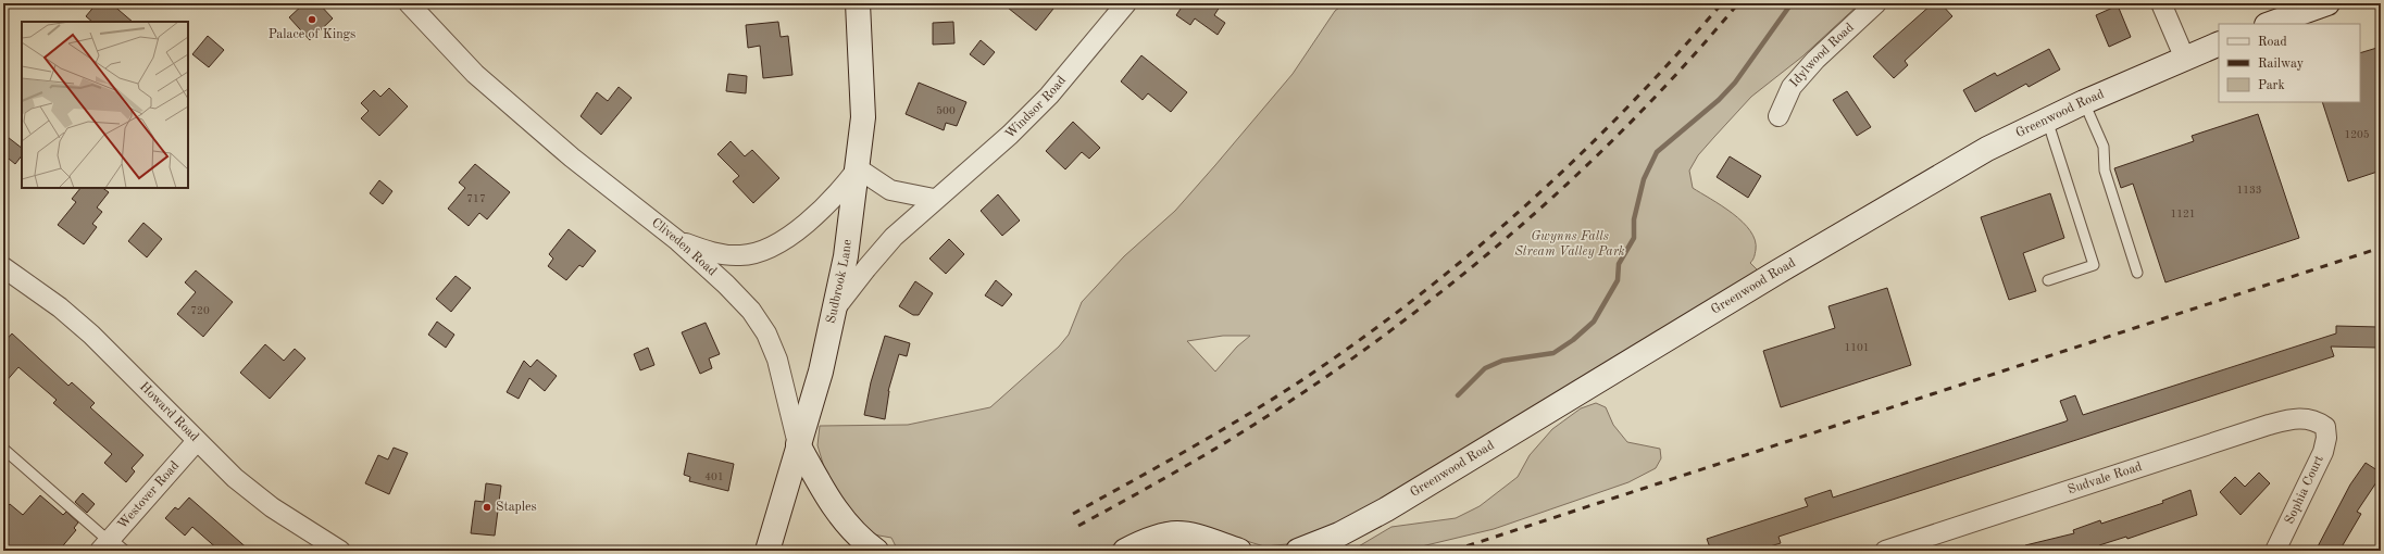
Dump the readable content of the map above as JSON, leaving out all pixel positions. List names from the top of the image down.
{
  "streets": {
    "street": [
      "Idylwood Road",
      "Windsor Road",
      "Greenwood Road",
      "Cliveden Road",
      "Sudbrook Lane",
      "Howard Road",
      "Sudvale Road",
      "Sophia Court",
      "Westover Road"
    ]
  },
  "crossings": [
    ["Windsor Road", "Sudbrook Lane"],
    ["Cliveden Road", "Sudbrook Lane"],
    ["Howard Road", "Westover Road"],
    ["Sudvale Road", "Sophia Court"]
  ],
  "parks": ["Gwynns Falls Stream Valley Park"],
  "places": ["Palace of Kings", "Staples"],
  "house_numbers": [
    "500",
    "1205",
    "1133",
    "717",
    "1121",
    "720",
    "1101",
    "401"
  ],
  "legend": ["Road", "Railway", "Park"]
}
